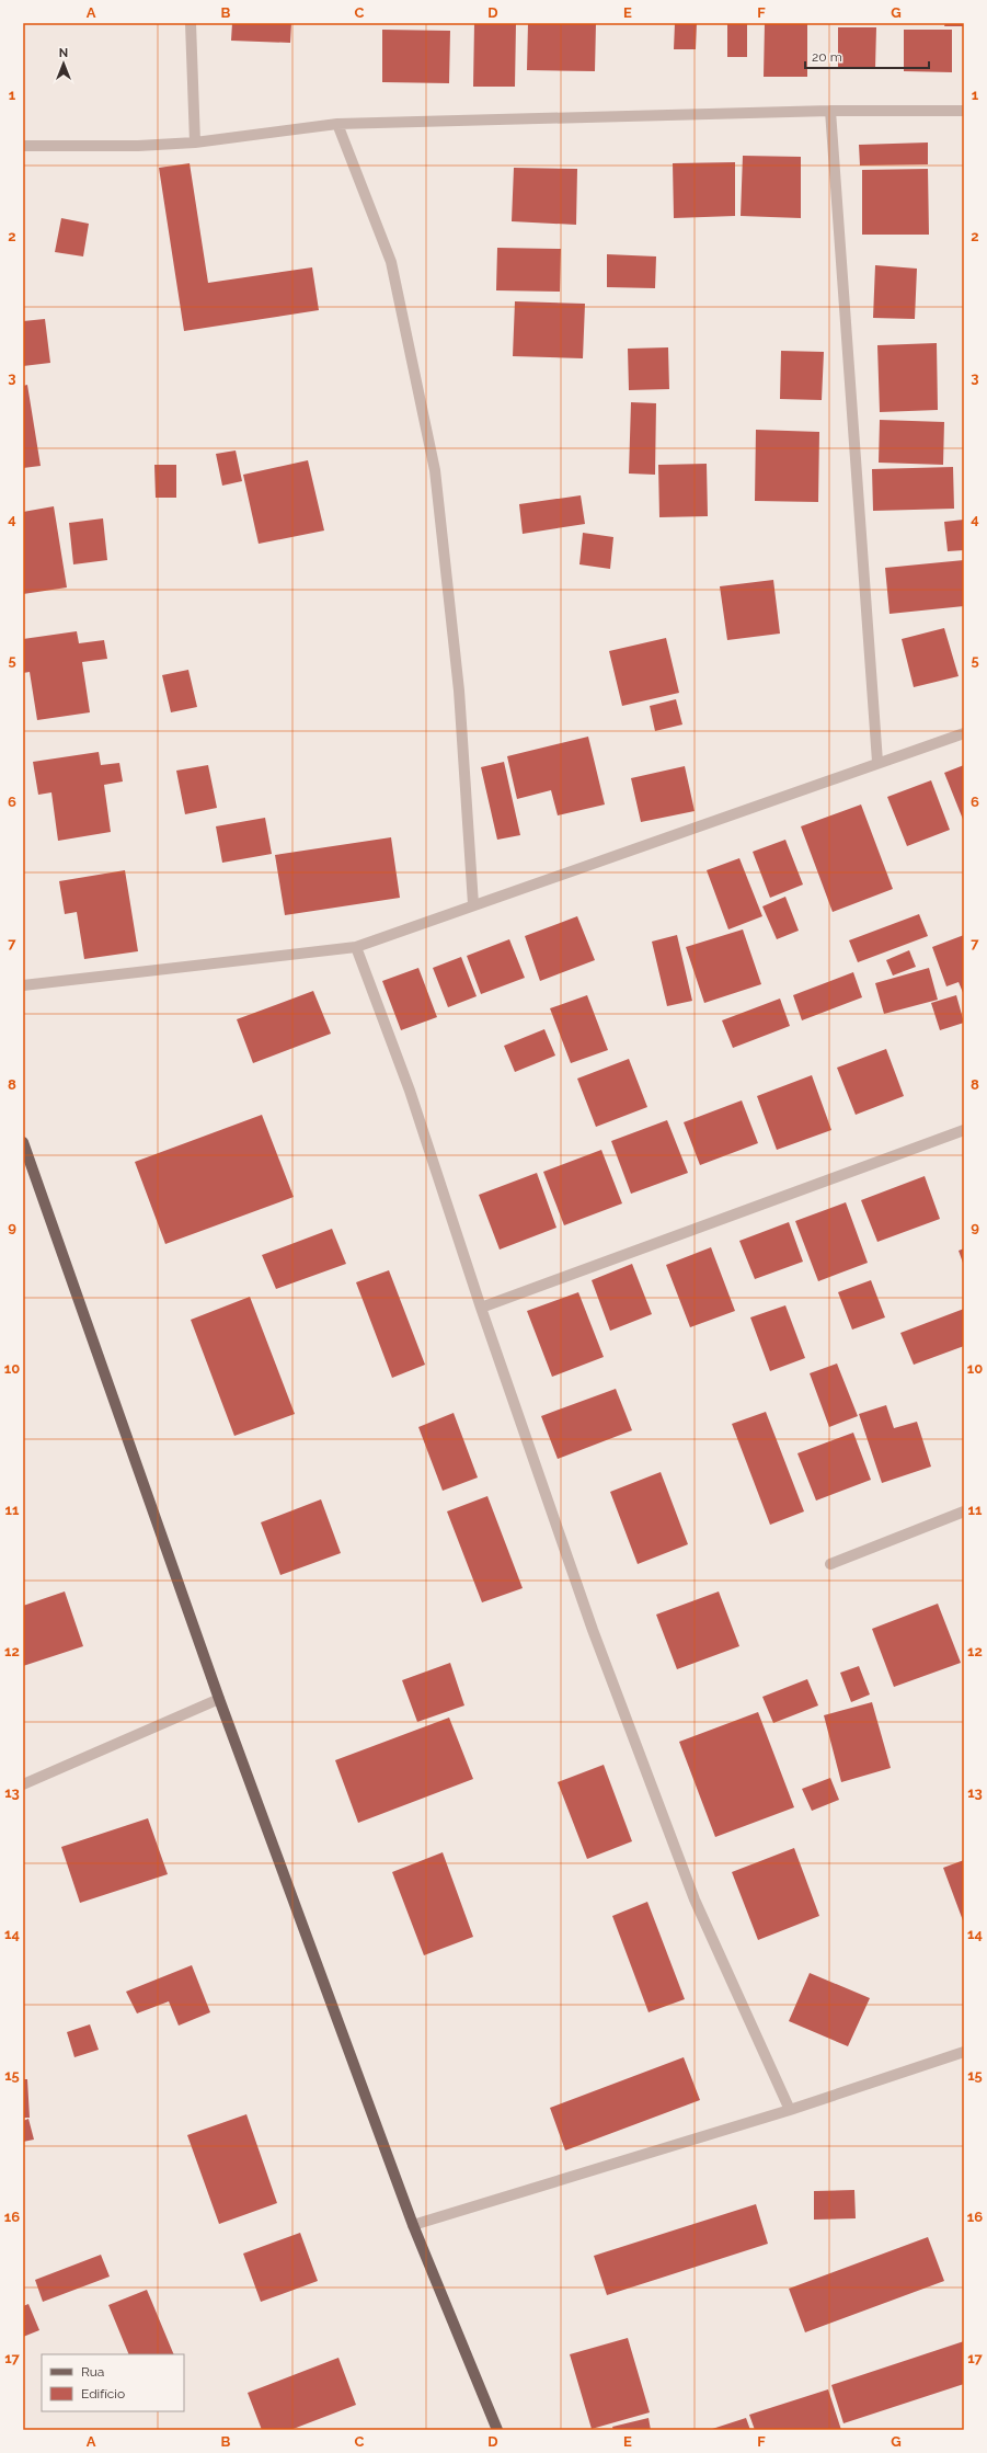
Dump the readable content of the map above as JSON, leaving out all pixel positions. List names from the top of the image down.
{
  "legend": ["Rua", "Edifício"],
  "scale_bar": "20 m",
  "north": "top",
  "grid": {
    "columns": [
      "A",
      "B",
      "C",
      "D",
      "E",
      "F",
      "G"
    ],
    "rows": [
      "1",
      "2",
      "3",
      "4",
      "5",
      "6",
      "7",
      "8",
      "9",
      "10",
      "11",
      "12",
      "13",
      "14",
      "15",
      "16",
      "17"
    ]
  }
}
